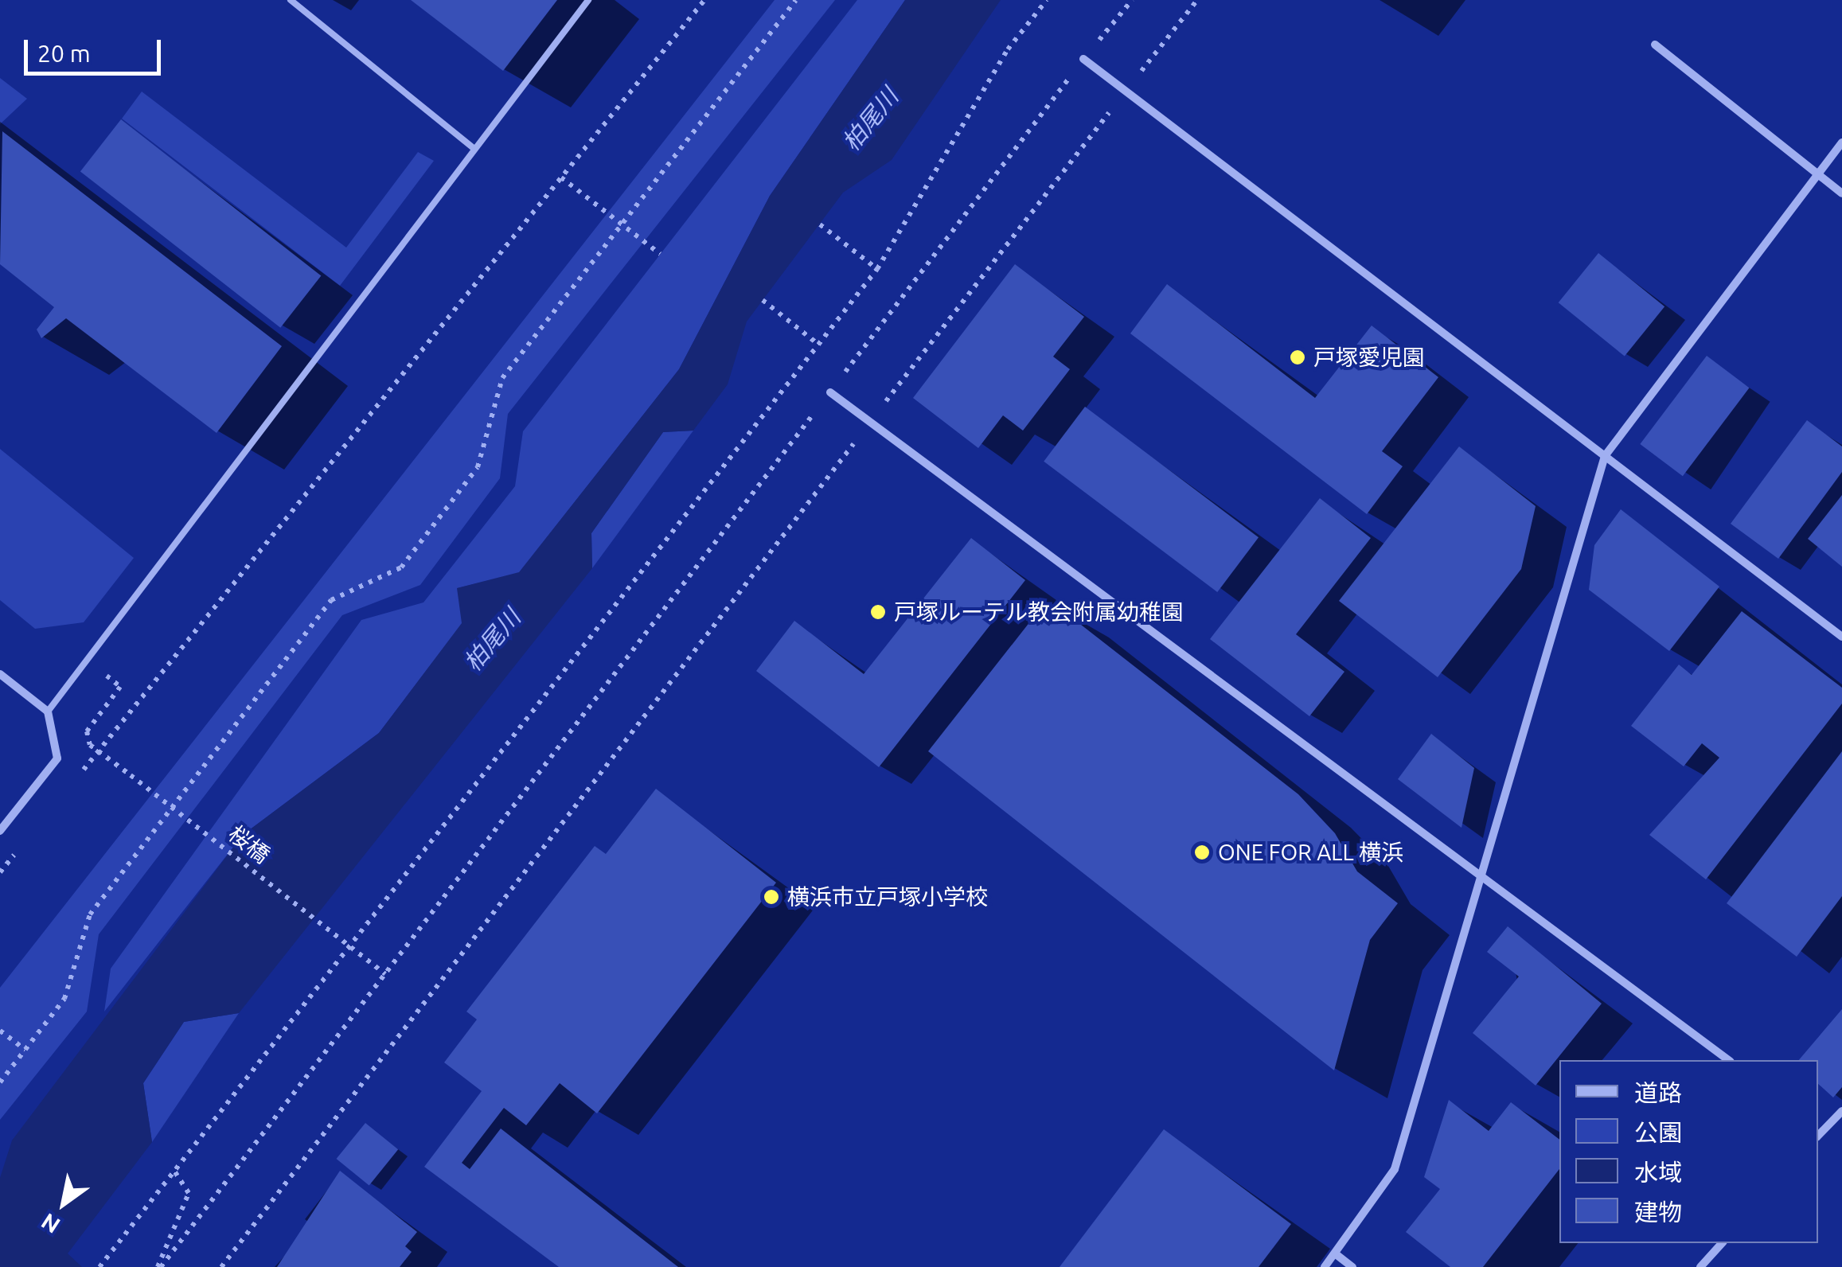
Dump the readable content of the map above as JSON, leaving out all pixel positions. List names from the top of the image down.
{
  "streets": {
    "path": ["桜橋"]
  },
  "water": ["柏尾川"],
  "places": [
    "戸塚愛児園",
    "戸塚ルーテル教会附属幼稚園",
    "ONE FOR ALL 横浜",
    "横浜市立戸塚小学校"
  ],
  "legend": [
    "道路",
    "公園",
    "水域",
    "建物"
  ],
  "scale_bar": "20 m",
  "north": "bottom left"
}
